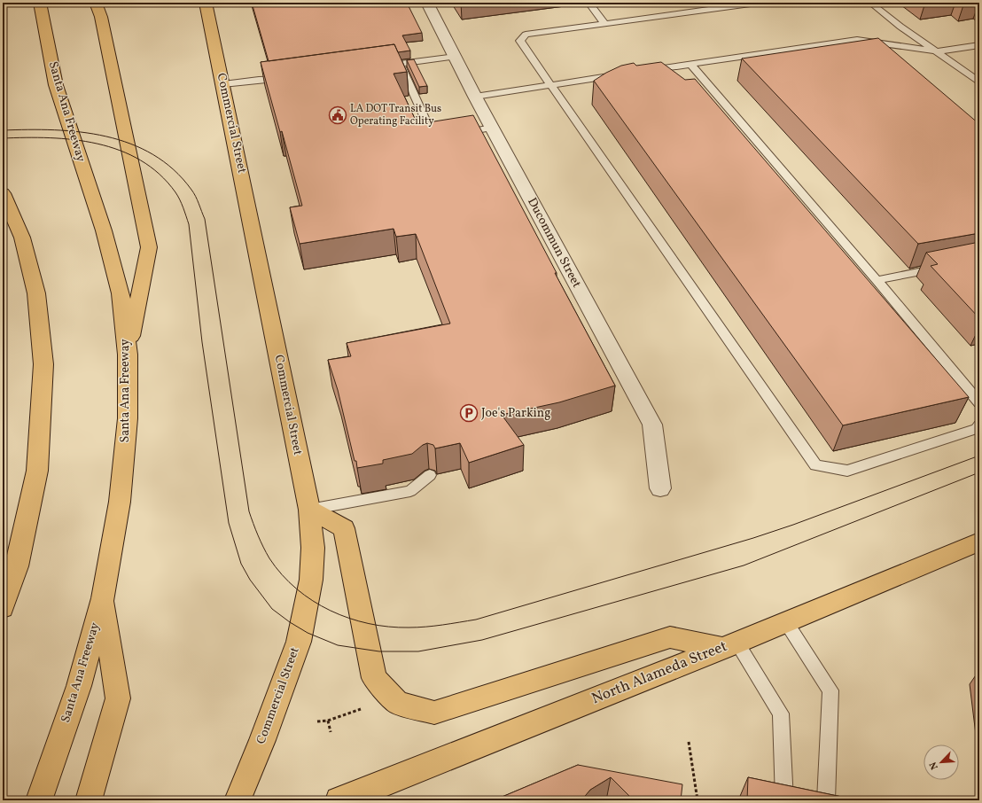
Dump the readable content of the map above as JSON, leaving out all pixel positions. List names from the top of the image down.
{
  "streets": {
    "main road": ["Santa Ana Freeway", "Commercial Street", "North Alameda Street"],
    "street": ["Ducommun Street"]
  },
  "places": {
    "public building": ["LA DOT Transit Bus Operating Facility"],
    "parking": ["Joe's Parking"]
  },
  "north": "bottom left"
}
